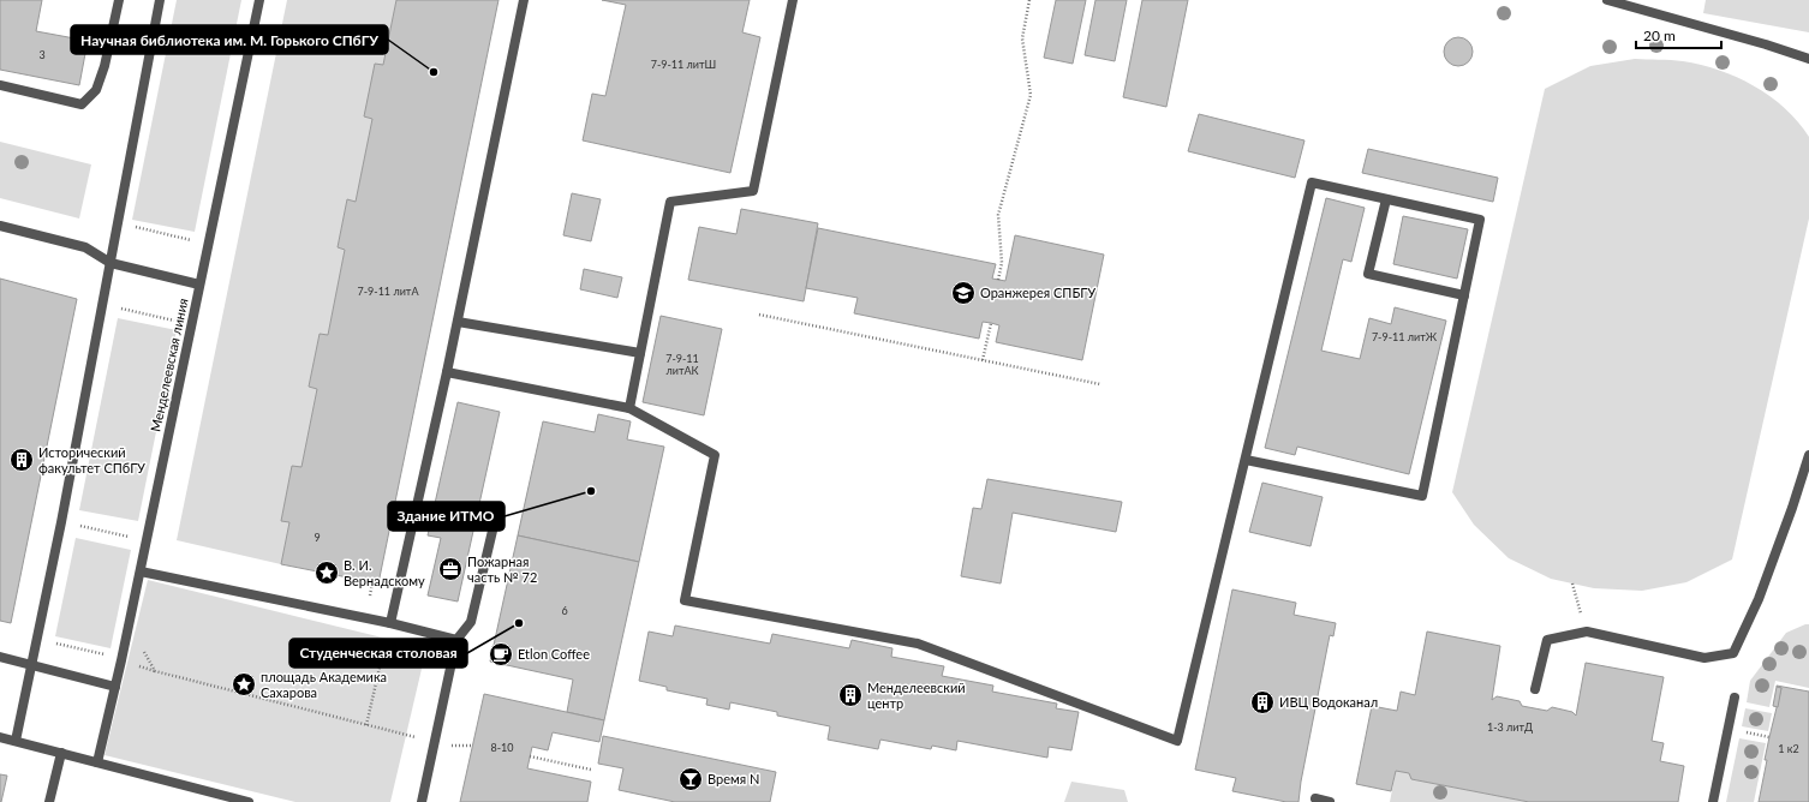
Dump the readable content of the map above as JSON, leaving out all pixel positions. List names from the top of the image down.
{
  "streets": {
    "street": ["Менделеевская линия"]
  },
  "places": {
    "other": ["Научная библиотека им. М. Горького СПбГУ", "Здание ИТМО", "Студенческая столовая"],
    "school or university": ["Оранжерея СПБГУ"],
    "building": ["Исторический факультет СПбГУ", "Менделеевский центр", "ИВЦ Водоканал"],
    "office": ["Пожарная часть № 72"],
    "place": ["В. И. Вернадскому", "площадь Академика Сахарова"],
    "cafe": ["Etlon Coffee"],
    "bar": ["Время N"]
  },
  "house_numbers": [
    "3",
    "7-9-11 литШ",
    "7-9-11 литА",
    "7-9-11 литЖ",
    "7-9-11 литАК",
    "9",
    "6",
    "1-3 литД",
    "8-10",
    "1 к2"
  ],
  "scale_bar": "20 m"
}
